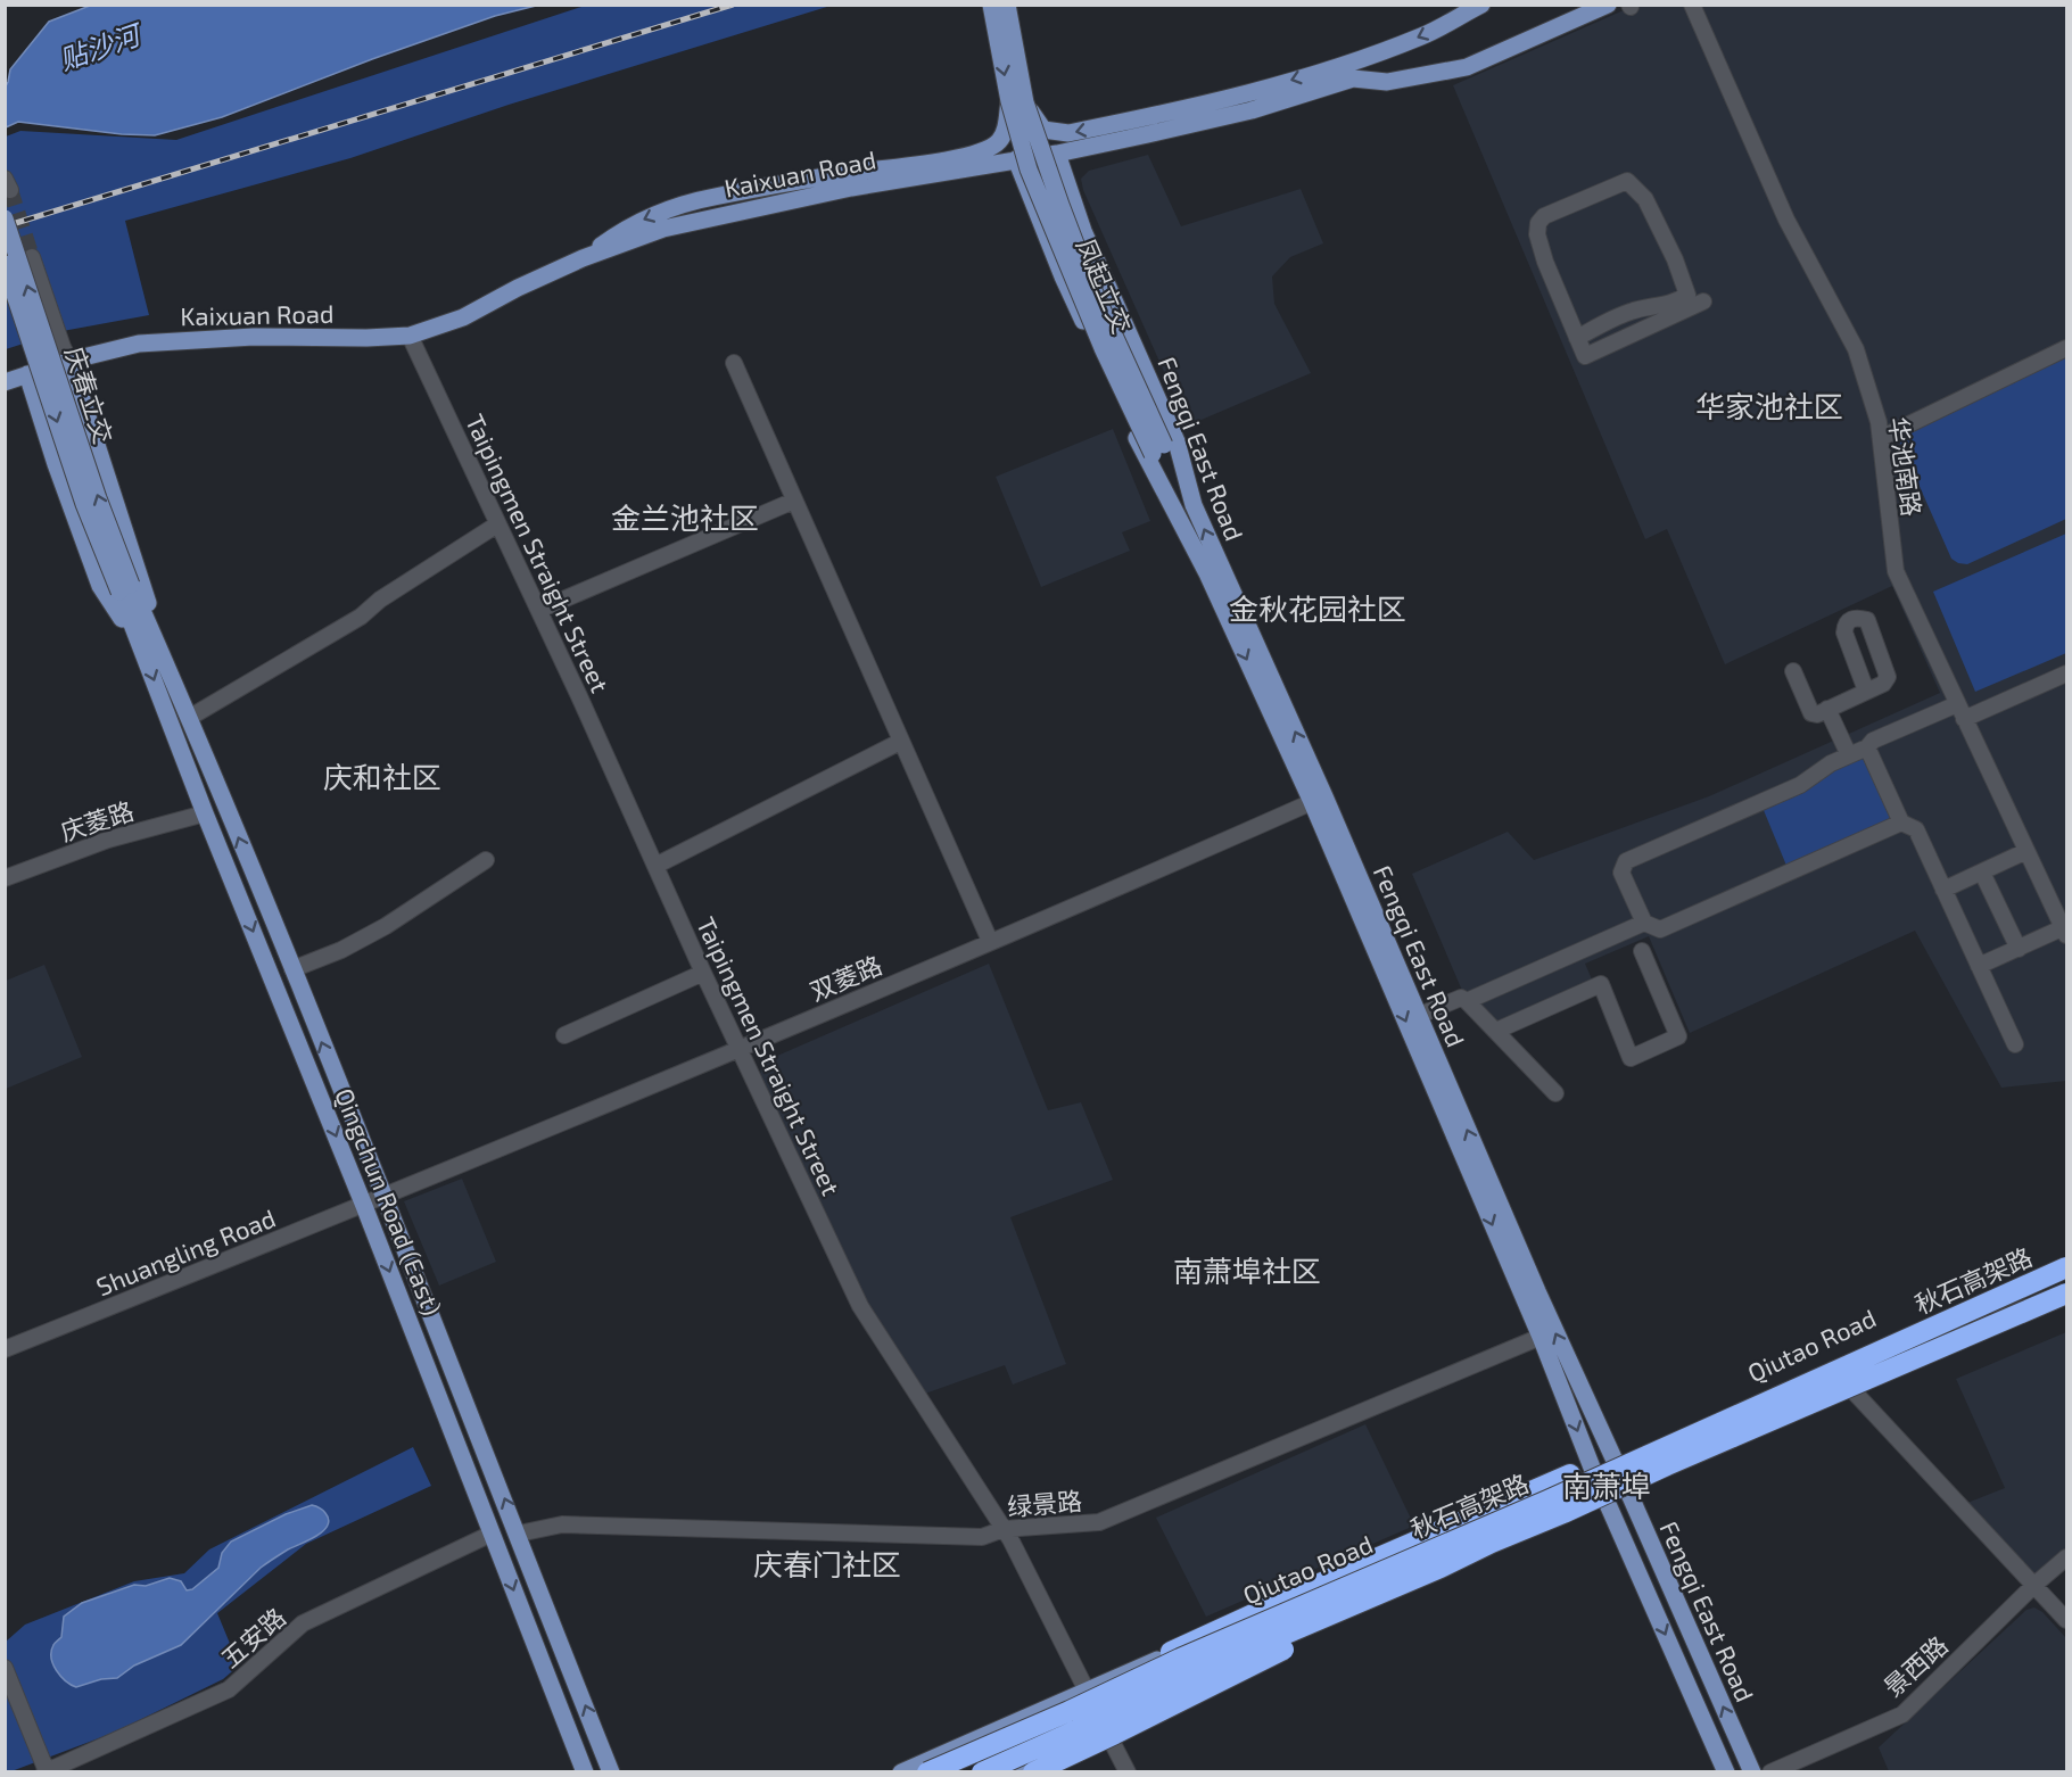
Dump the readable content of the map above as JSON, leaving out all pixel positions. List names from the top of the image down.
{
  "streets": {
    "highway": ["秋石高架路"],
    "main road": [
      "Kaixuan Road",
      "凤起立交",
      "庆春立交",
      "Fengqi East Road",
      "Qingchun Road (East)",
      "Qiutao Road"
    ],
    "street": [
      "华池南路",
      "Taipingmen Straight Street",
      "庆菱路",
      "双菱路",
      "Shuangling Road",
      "绿景路",
      "五安路",
      "景西路"
    ]
  },
  "crossings": [
    ["Kaixuan Road", "Fengqi East Road"],
    ["Kaixuan Road", "Taipingmen Straight Street"],
    ["Kaixuan Road", "Qingchun Road (East)"],
    ["凤起立交", "Fengqi East Road"],
    ["庆春立交", "Qingchun Road (East)"],
    ["Fengqi East Road", "双菱路"],
    ["Fengqi East Road", "Qiutao Road"],
    ["Fengqi East Road", "绿景路"],
    ["Taipingmen Straight Street", "双菱路"],
    ["Taipingmen Straight Street", "Qiutao Road"],
    ["Taipingmen Straight Street", "绿景路"],
    ["庆菱路", "Qingchun Road (East)"],
    ["双菱路", "Qingchun Road (East)"],
    ["双菱路", "Shuangling Road"],
    ["Qingchun Road (East)", "Shuangling Road"],
    ["Qingchun Road (East)", "绿景路"],
    ["Qingchun Road (East)", "五安路"]
  ],
  "districts": [
    "华家池社区",
    "金兰池社区",
    "金秋花园社区",
    "庆和社区",
    "南萧埠社区",
    "南萧埠",
    "庆春门社区"
  ],
  "water": ["贴沙河"]
}
